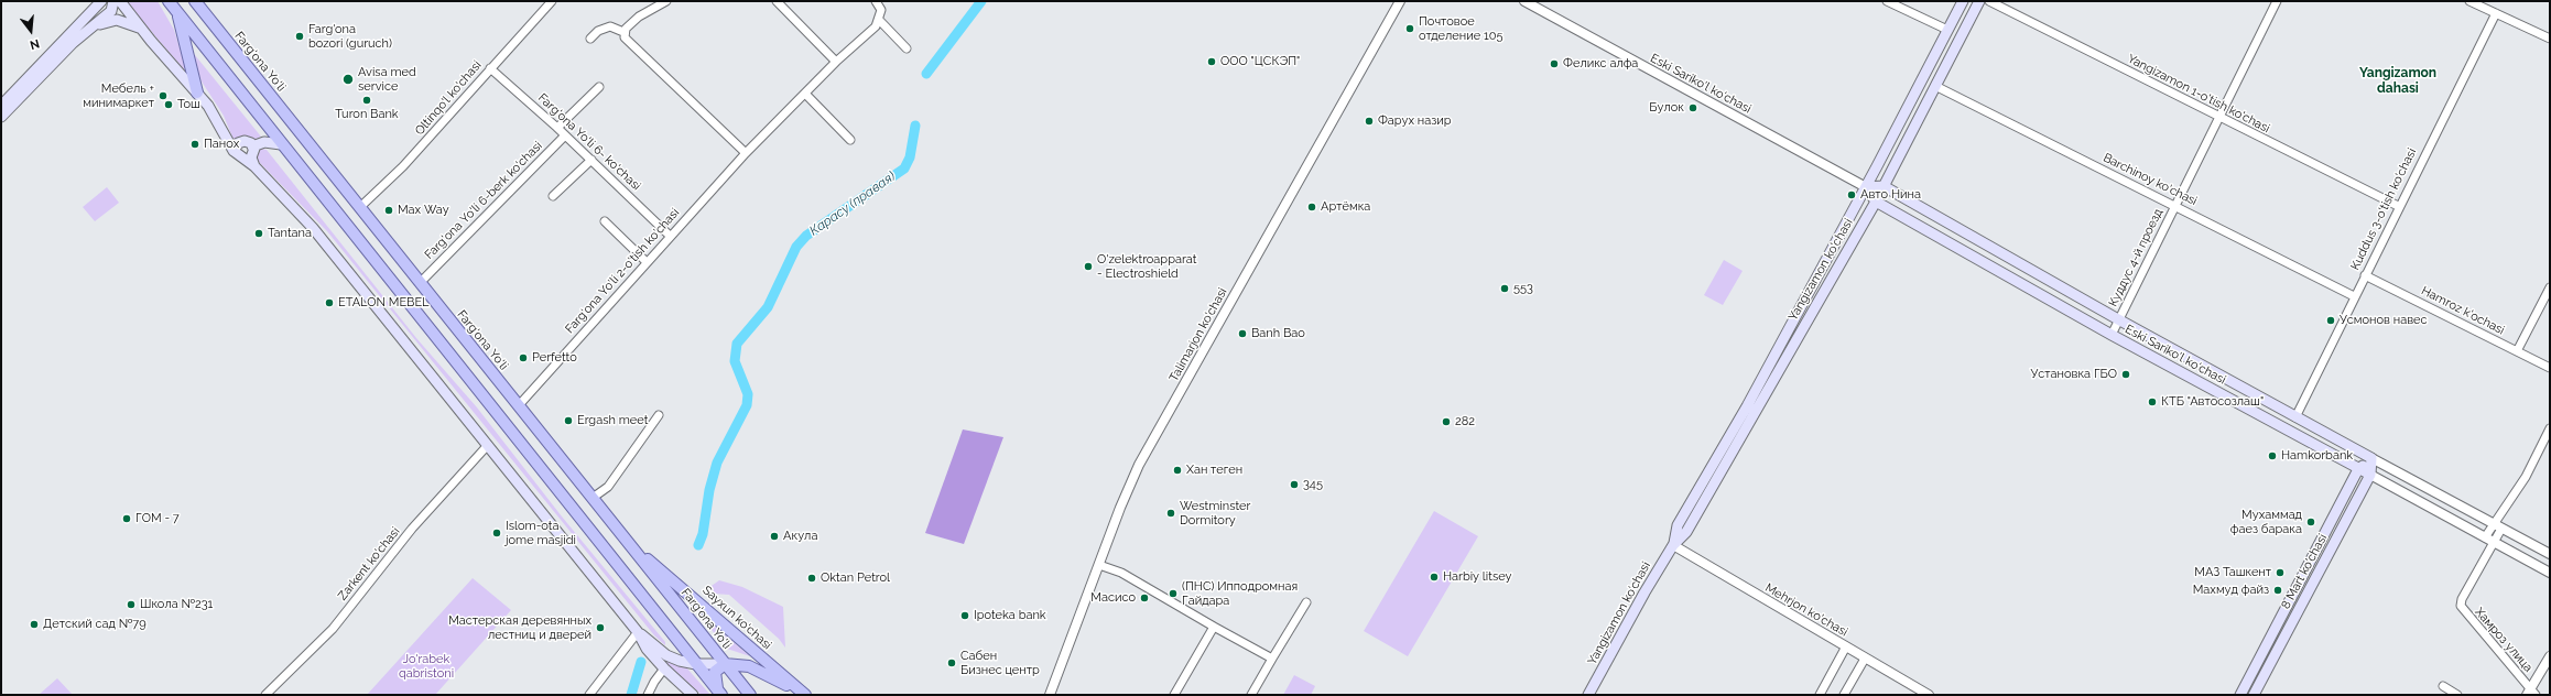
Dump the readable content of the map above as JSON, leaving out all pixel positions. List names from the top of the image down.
{
  "streets": {
    "main road": [
      "Farg'ona Yo'li",
      "Eski Sariko'l ko'chasi",
      "Yangizamon ko'chasi",
      "8 Mart ko'chasi",
      "Sayxun ko'chasi"
    ],
    "street": [
      "Yangizamon 1-o'tish ko'chasi",
      "Oltinqo'l ko'chasi",
      "Farg'ona Yo'li 6- ko'chasi",
      "Barchinoy ko'chasi",
      "Farg'ona Yo'li 6-berk ko'chasi",
      "Kuddus 3-o'tish ko'chasi",
      "Куддус 4-й проезд",
      "Farg'ona Yo'li 2-o'tish ko'chasi",
      "Hamroz k'ochasi",
      "Talimarjon ko'chasi",
      "Zarkent ko'chasi",
      "Mehrjon ko'chasi",
      "Хамроз улица"
    ]
  },
  "crossings": [
    ["Farg'ona Yo'li", "Oltinqo'l ko'chasi"],
    ["Farg'ona Yo'li", "Farg'ona Yo'li 6-berk ko'chasi"],
    ["Farg'ona Yo'li", "Farg'ona Yo'li 2-o'tish ko'chasi"],
    ["Farg'ona Yo'li", "Sayxun ko'chasi"],
    ["Eski Sariko'l ko'chasi", "Kuddus 3-o'tish ko'chasi"],
    ["Eski Sariko'l ko'chasi", "Куддус 4-й проезд"],
    ["Eski Sariko'l ko'chasi", "Yangizamon ko'chasi"],
    ["Eski Sariko'l ko'chasi", "8 Mart ko'chasi"],
    ["Eski Sariko'l ko'chasi", "Хамроз улица"],
    ["Yangizamon 1-o'tish ko'chasi", "Kuddus 3-o'tish ko'chasi"],
    ["Yangizamon 1-o'tish ko'chasi", "Куддус 4-й проезд"],
    ["Oltinqo'l ko'chasi", "Farg'ona Yo'li 6- ko'chasi"],
    ["Farg'ona Yo'li 6- ko'chasi", "Farg'ona Yo'li 6-berk ko'chasi"],
    ["Farg'ona Yo'li 6- ko'chasi", "Farg'ona Yo'li 2-o'tish ko'chasi"],
    ["Barchinoy ko'chasi", "Kuddus 3-o'tish ko'chasi"],
    ["Barchinoy ko'chasi", "Куддус 4-й проезд"],
    ["Barchinoy ko'chasi", "Yangizamon ko'chasi"],
    ["Kuddus 3-o'tish ko'chasi", "Hamroz k'ochasi"],
    ["Yangizamon ko'chasi", "Mehrjon ko'chasi"]
  ],
  "districts": ["Yangizamon dahasi"],
  "water": ["Карасу (правая)"],
  "parks": ["Jo'rabek qabristoni"],
  "places": [
    "Почтовое отделение 105",
    "Farg'ona bozori (guruch)",
    "ООО \"ЦСКЭП\"",
    "Феликс алфа",
    "Avisa med service",
    "Мебель + минимаркет",
    "Turon Bank",
    "Тош",
    "Булок",
    "Фарух назир",
    "Панох",
    "Авто Нина",
    "Артёмка",
    "Max Way",
    "Tantana",
    "O'zelektroapparat - Electroshield",
    "553",
    "ETALON MEBEL",
    "Усмонов навес",
    "Banh Bao",
    "Perfetto",
    "Установка ГБО",
    "КТБ \"Автосозлаш\"",
    "Ergash meet",
    "282",
    "Hamkorbank",
    "Хан теген",
    "345",
    "Westminster Dormitory",
    "ГОМ - 7",
    "Мухаммад фаез барака",
    "Islom-ota jome masjidi",
    "Акула",
    "МАЗ Ташкент",
    "Harbiy litsey",
    "Oktan Petrol",
    "Махмуд файз",
    "(ПНС) Ипподромная Гайдара",
    "Масисо",
    "Школа №231",
    "Ipoteka bank",
    "Детский сад №79",
    "Мастерская деревянных лестниц и дверей",
    "Сабен Бизнес центр"
  ],
  "north": "bottom"
}
